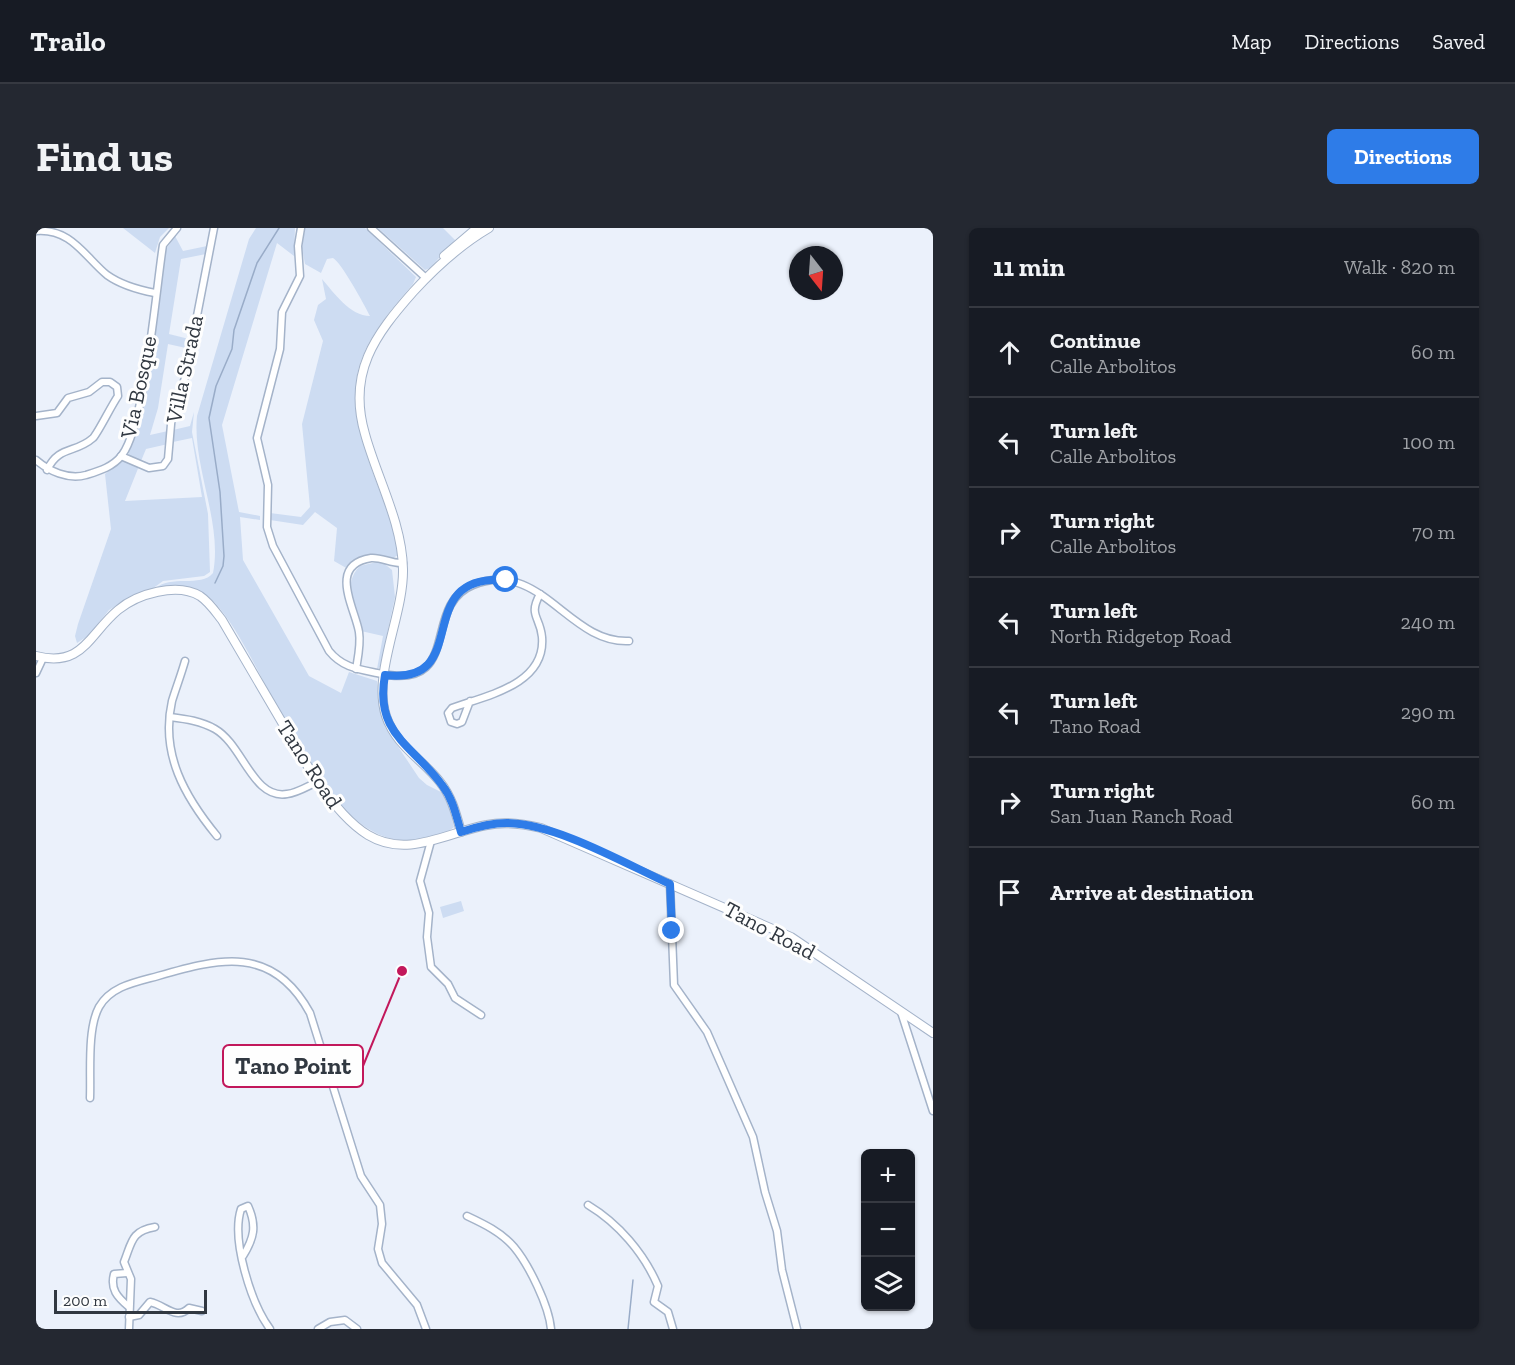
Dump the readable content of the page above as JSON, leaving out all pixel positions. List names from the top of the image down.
{
  "streets": {
    "street": ["Villa Strada", "Via Bosque", "Tano Road"]
  },
  "crossings": [
    ["Villa Strada", "Via Bosque"]
  ],
  "places": ["Tano Point"],
  "scale_bar": "200 m",
  "north": "bottom",
  "page": {
    "header": "Trailo",
    "nav": ["Map", "Directions", "Saved"],
    "buttons": "Directions",
    "title": "Find us",
    "heading": ["11 min", "Walk · 820 m"],
    "list": [
      ["Continue", "Calle Arbolitos", "60 m"],
      ["Turn left", "Calle Arbolitos", "100 m"],
      ["Turn right", "Calle Arbolitos", "70 m"],
      ["Turn left", "North Ridgetop Road", "240 m"],
      ["Turn left", "Tano Road", "290 m"],
      ["Turn right", "San Juan Ranch Road", "60 m"],
      "Arrive at destination"
    ],
    "map_buttons": ["+", "−"],
    "scale": "200 m"
  }
}
